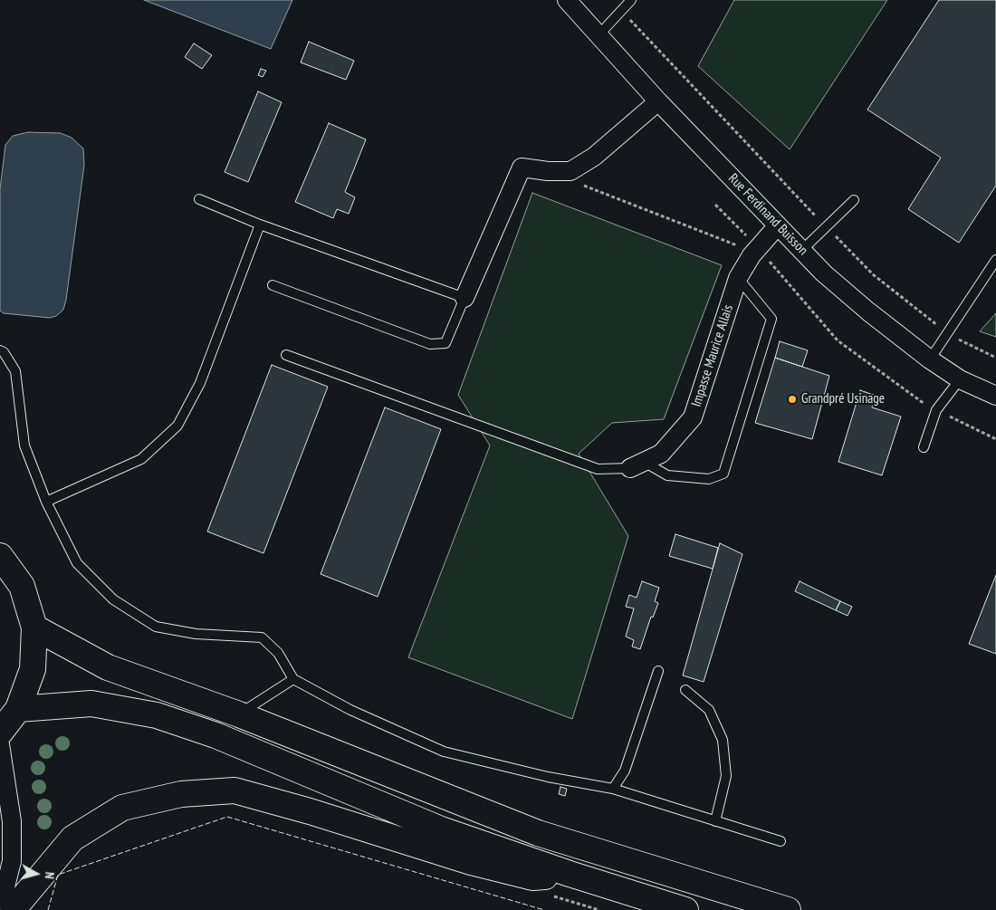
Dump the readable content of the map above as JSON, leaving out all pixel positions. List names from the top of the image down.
{
  "streets": {
    "street": ["Rue Ferdinand Buisson", "Impasse Maurice Allais"]
  },
  "crossings": [
    ["Rue Ferdinand Buisson", "Impasse Maurice Allais"]
  ],
  "places": ["Grandpré Usinage"],
  "north": "right"
}
